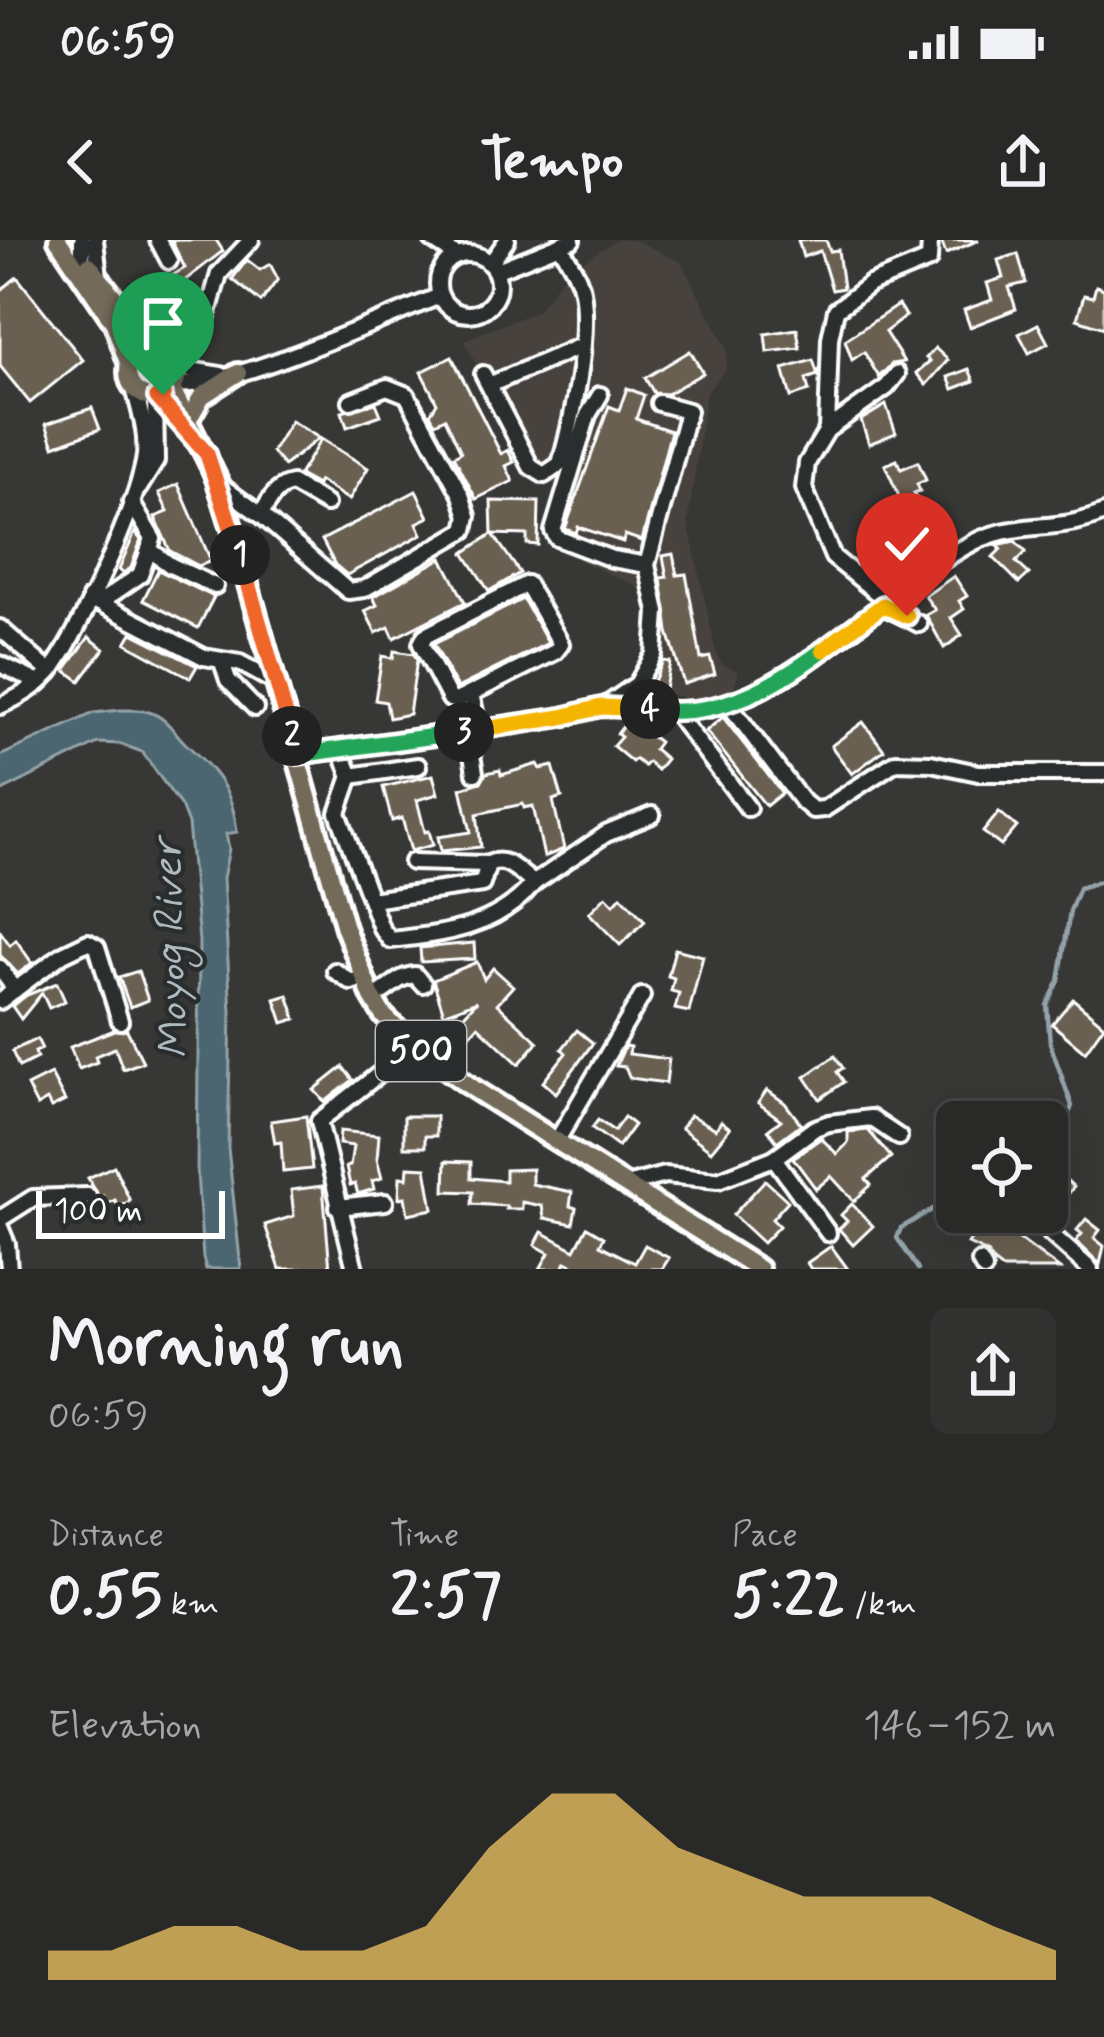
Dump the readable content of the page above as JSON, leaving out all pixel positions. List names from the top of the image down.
{
  "streets": {
    "main road": ["500"]
  },
  "water": ["Moyog River"],
  "scale_bar": "100 m",
  "page": {
    "status": "06:59",
    "header": "Tempo",
    "pins": [
      "1",
      "4",
      "3",
      "2"
    ],
    "scale": "100 m",
    "heading": ["Morning run", "06:59"],
    "stats": [
      ["Distance", "0.55 km"],
      ["Time", "2:57"],
      ["Pace", "5:22 /km"]
    ],
    "chart": ["Elevation", "146–152 m"]
  }
}
